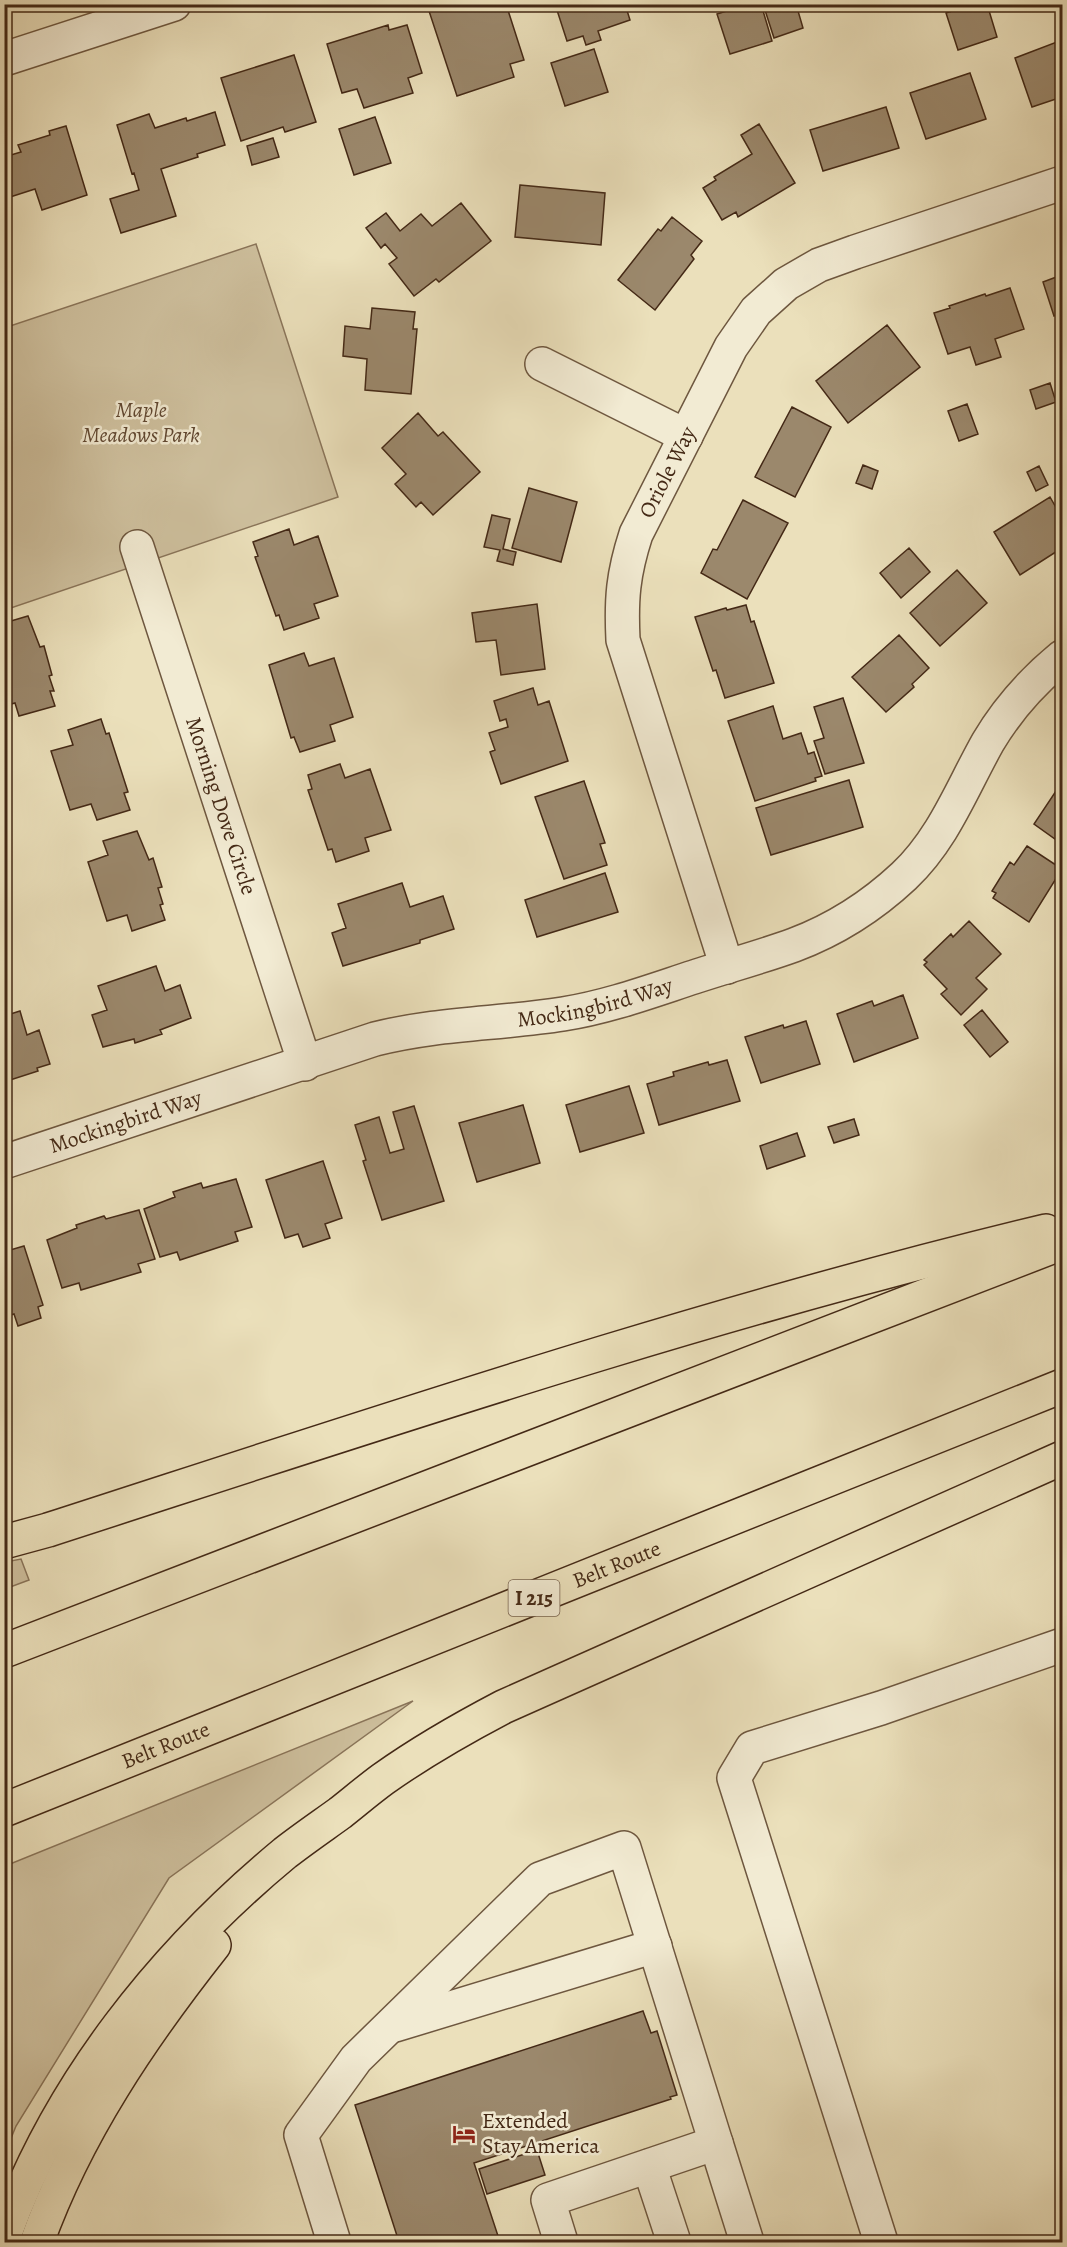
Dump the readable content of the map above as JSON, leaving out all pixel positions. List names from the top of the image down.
{
  "streets": {
    "highway": ["Belt Route", "I 215"],
    "street": ["Oriole Way", "Morning Dove Circle", "Mockingbird Way"]
  },
  "crossings": [
    ["Oriole Way", "Mockingbird Way"],
    ["Morning Dove Circle", "Mockingbird Way"]
  ],
  "parks": ["Maple Meadows Park"],
  "places": {
    "hotel": ["Extended Stay America"]
  }
}
